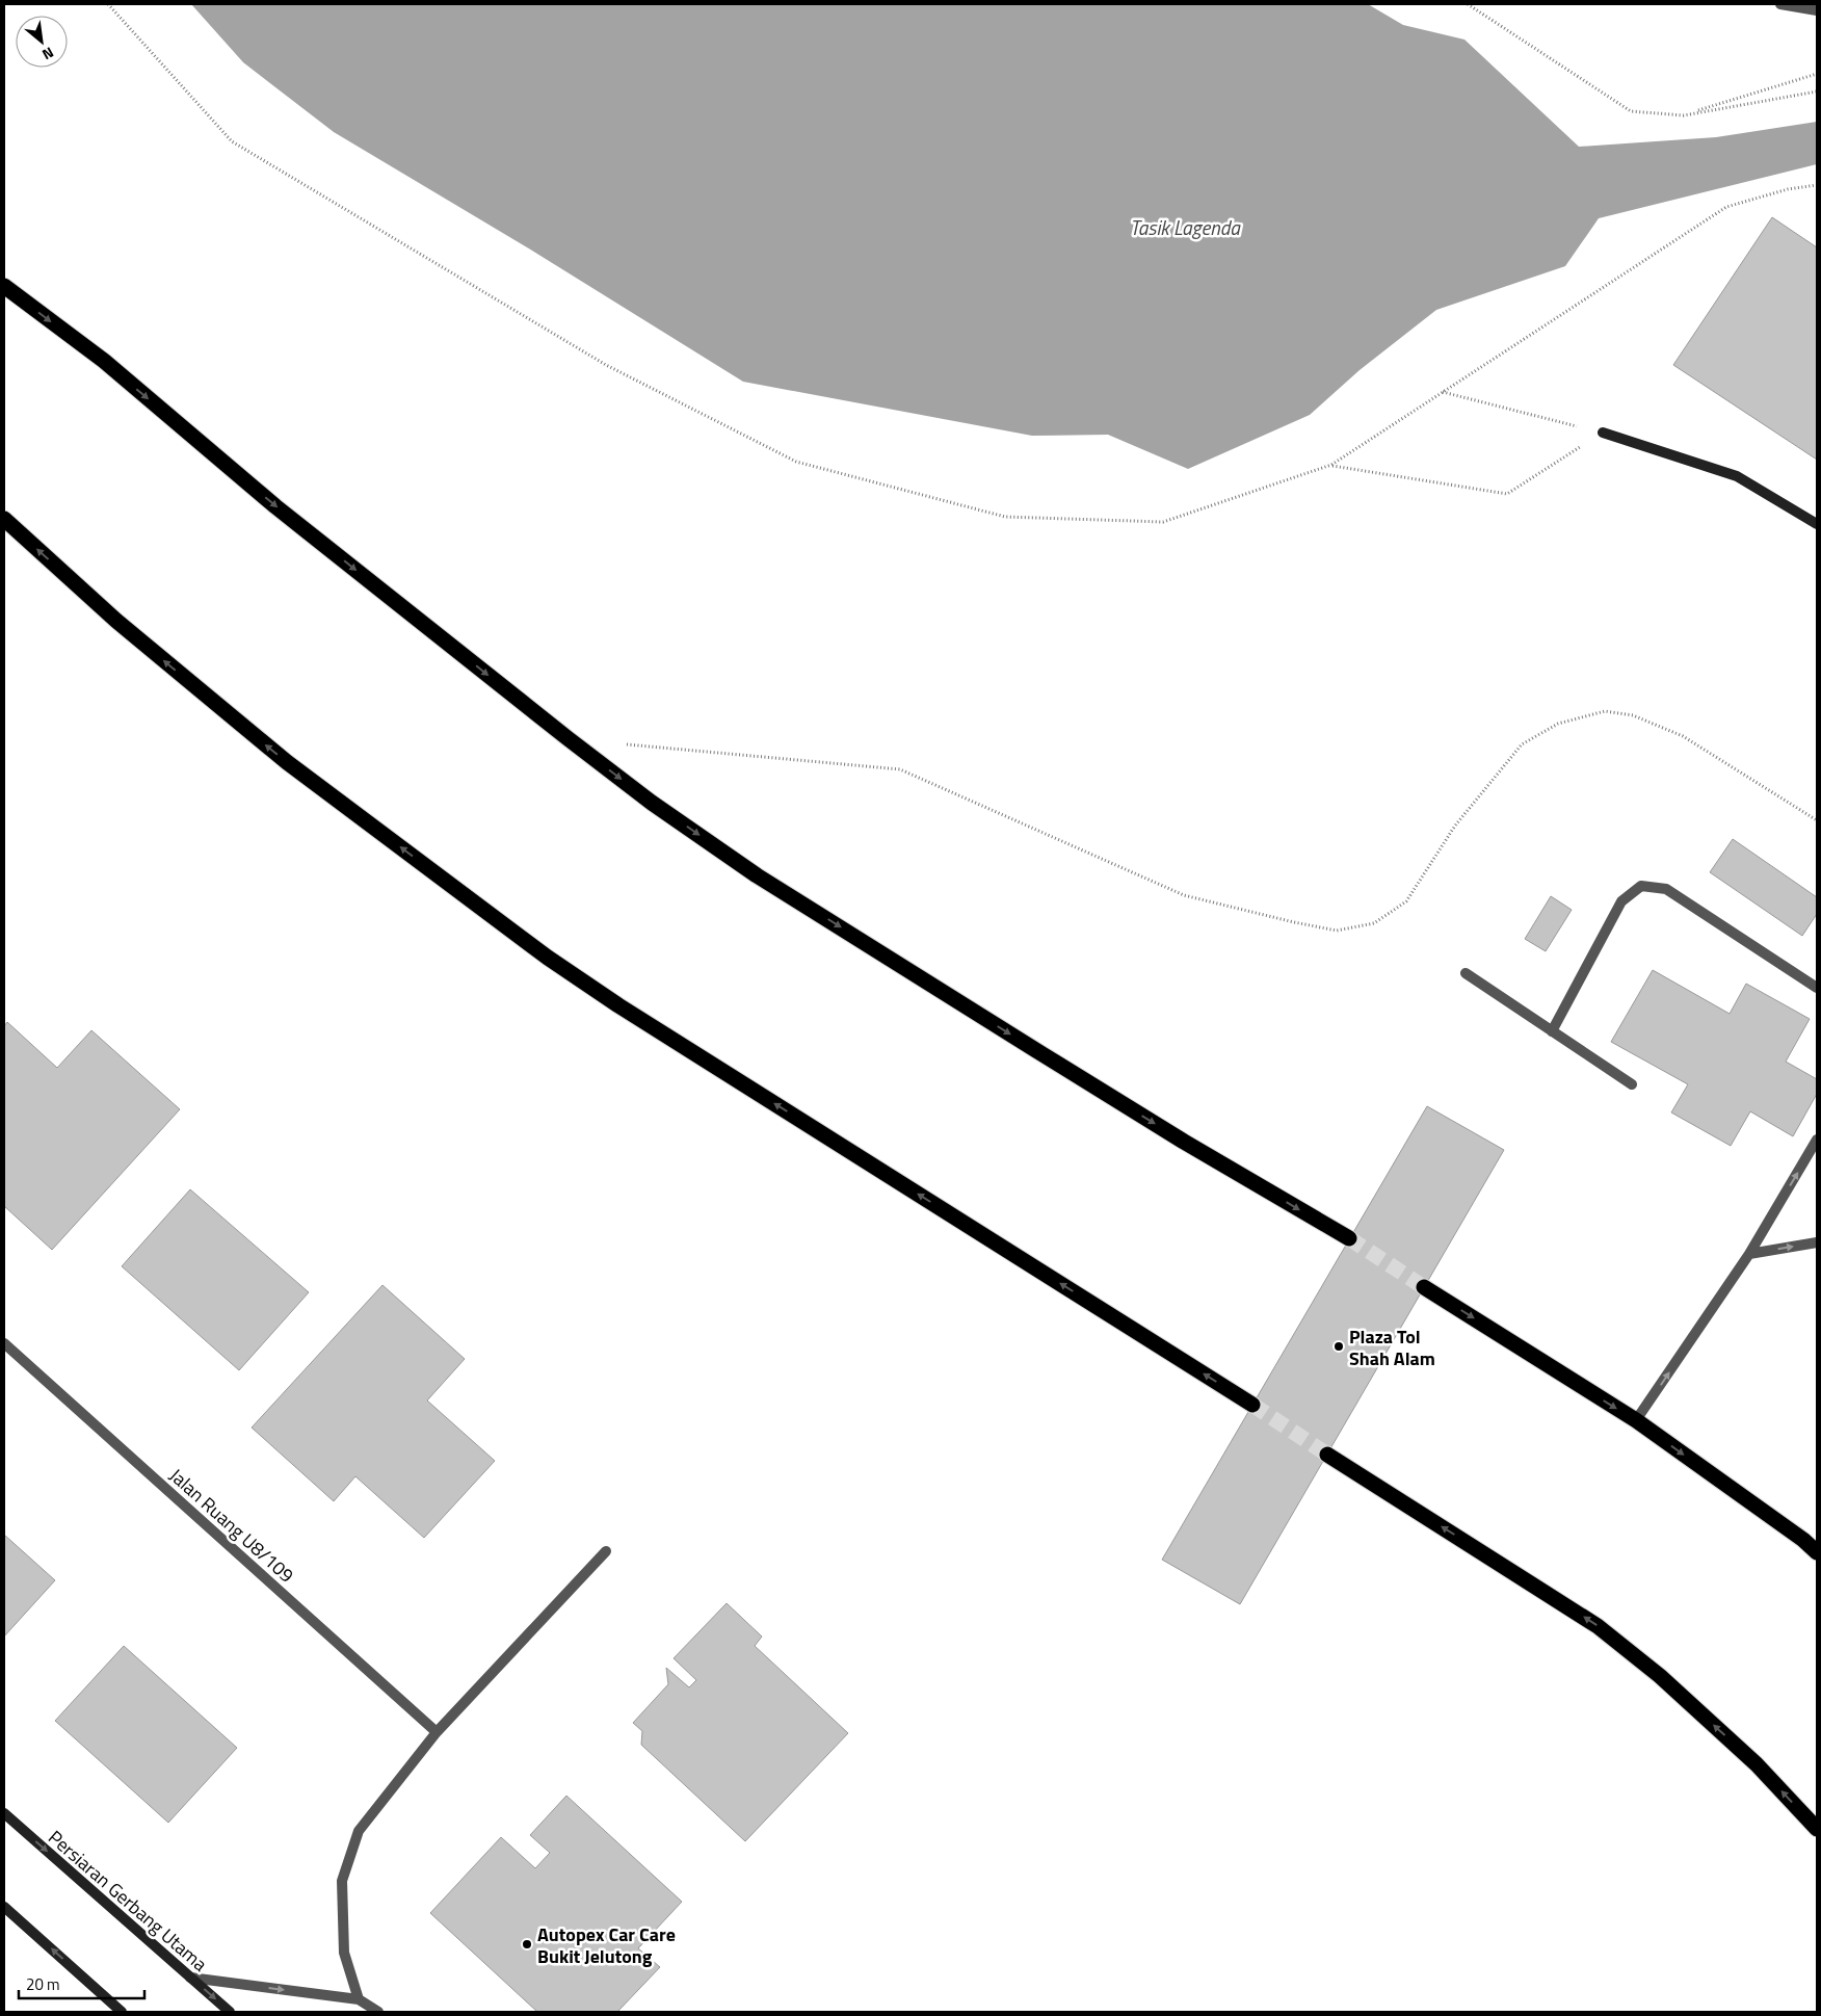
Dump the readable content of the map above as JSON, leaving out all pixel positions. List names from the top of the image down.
{
  "streets": {
    "main road": ["Persiaran Gerbang Utama"],
    "street": ["Jalan Ruang U8/109"]
  },
  "water": ["Tasik Lagenda"],
  "places": ["Plaza Tol Shah Alam", "Autopex Car Care Bukit Jelutong"],
  "scale_bar": "20 m",
  "north": "bottom right"
}
